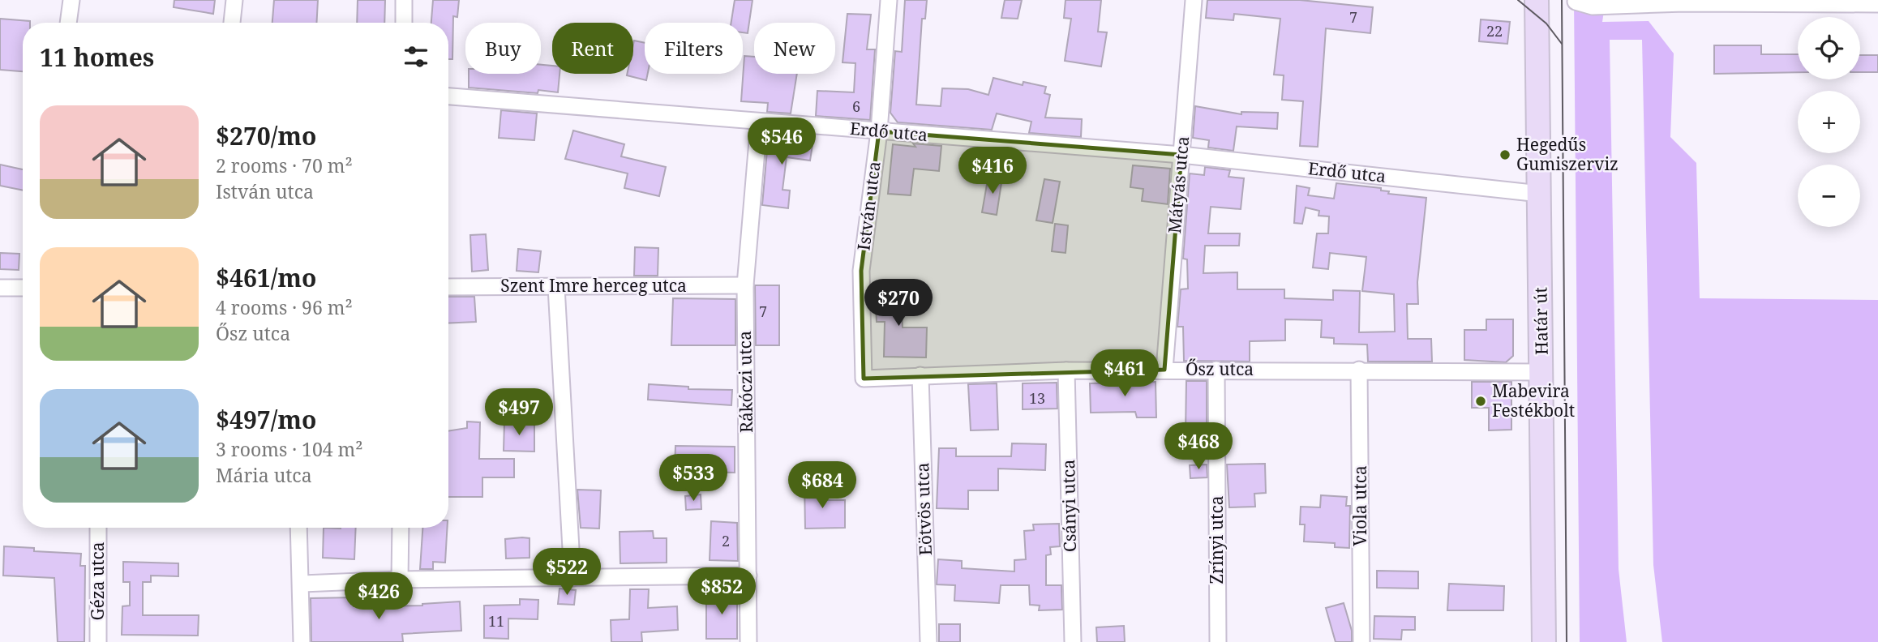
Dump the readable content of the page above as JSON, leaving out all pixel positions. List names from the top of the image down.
{
  "streets": {
    "main road": ["Határ út"],
    "street": [
      "Erdő utca",
      "Mátyás utca",
      "István utca",
      "Szent Imre herceg utca",
      "Ősz utca",
      "Rákóczi utca",
      "Csányi utca",
      "Viola utca",
      "Eötvös utca",
      "Zrínyi utca",
      "Géza utca"
    ]
  },
  "crossings": [
    ["Erdő utca", "Mátyás utca"],
    ["Erdő utca", "István utca"],
    ["Erdő utca", "Határ út"],
    ["Erdő utca", "Rákóczi utca"],
    ["Mátyás utca", "Ősz utca"],
    ["István utca", "Ősz utca"],
    ["Szent Imre herceg utca", "Rákóczi utca"],
    ["Határ út", "Ősz utca"],
    ["Ősz utca", "Csányi utca"],
    ["Ősz utca", "Viola utca"],
    ["Ősz utca", "Eötvös utca"],
    ["Ősz utca", "Zrínyi utca"]
  ],
  "places": ["Hegedűs Gumiszerviz", "Mabevira Festékbolt"],
  "house_numbers": [
    "7",
    "22",
    "6",
    "7",
    "13",
    "2",
    "11"
  ],
  "page": {
    "map_buttons": ["+", "−"],
    "chip": [
      "Buy",
      "Rent",
      "Filters",
      "New"
    ],
    "heading": "11 homes",
    "list": [
      {
        "name": "$270/mo",
        "note": "2 rooms · 70 m² · István utca"
      },
      {
        "name": "$461/mo",
        "note": "4 rooms · 96 m² · Ősz utca"
      },
      {
        "name": "$497/mo",
        "note": "3 rooms · 104 m² · Mária utca"
      }
    ],
    "price": [
      "$546",
      "$416",
      "$270",
      "$461",
      "$497",
      "$468",
      "$533",
      "$684",
      "$522",
      "$852",
      "$426"
    ]
  }
}
